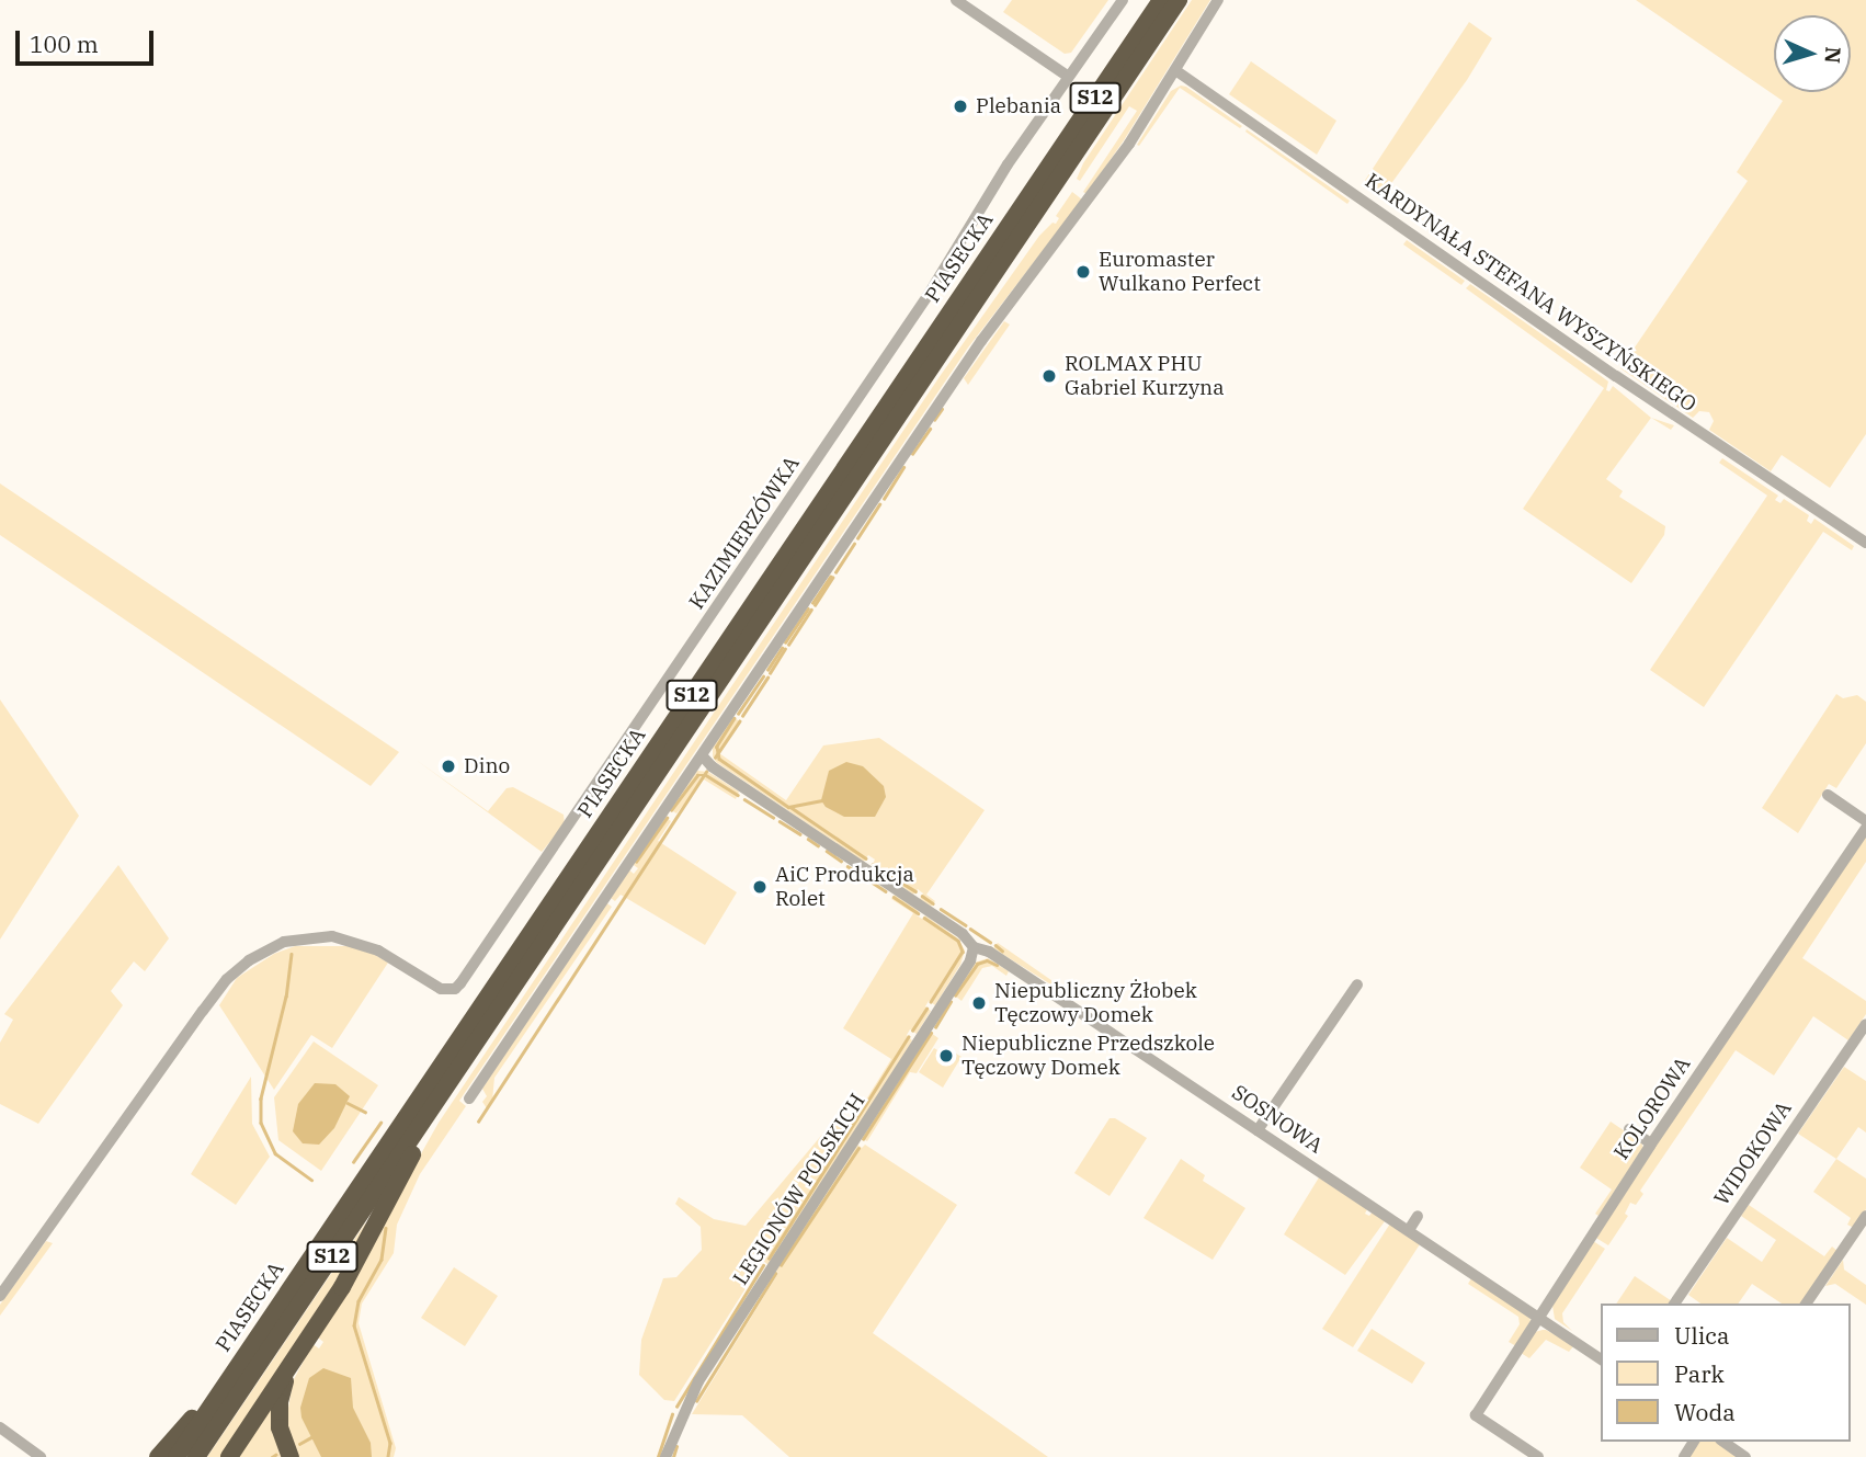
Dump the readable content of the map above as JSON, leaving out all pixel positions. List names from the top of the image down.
{
  "streets": {
    "highway": ["S12", "PIASECKA"],
    "street": [
      "KARDYNAŁA STEFANA WYSZYŃSKIEGO",
      "KAZIMIERZÓWKA",
      "KOLOROWA",
      "SOSNOWA",
      "WIDOKOWA",
      "LEGIONÓW POLSKICH"
    ]
  },
  "crossings": [
    ["KOLOROWA", "SOSNOWA"],
    ["SOSNOWA", "LEGIONÓW POLSKICH"]
  ],
  "places": [
    "Plebania",
    "Euromaster Wulkano Perfect",
    "ROLMAX PHU Gabriel Kurzyna",
    "Dino",
    "AiC Produkcja Rolet",
    "Niepubliczny Żłobek Tęczowy Domek",
    "Niepubliczne Przedszkole Tęczowy Domek"
  ],
  "legend": ["Ulica", "Park", "Woda"],
  "scale_bar": "100 m",
  "north": "right"
}
